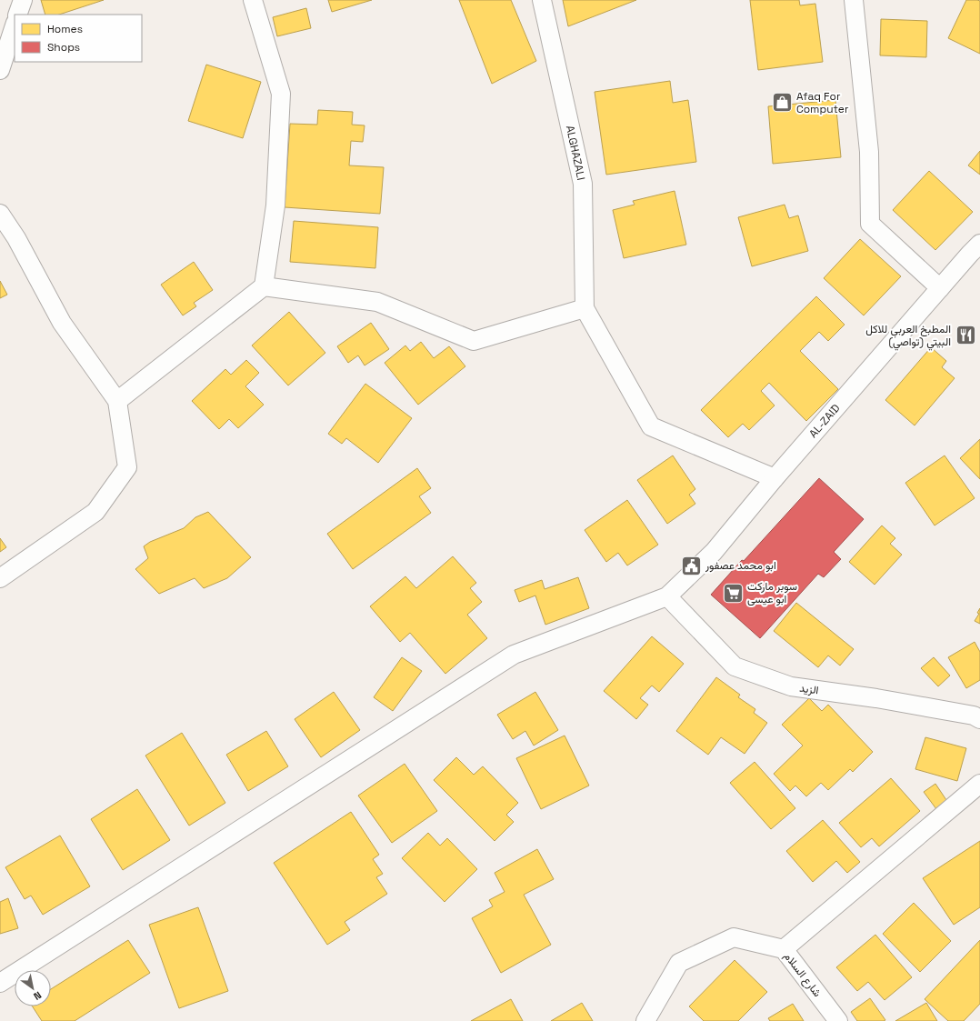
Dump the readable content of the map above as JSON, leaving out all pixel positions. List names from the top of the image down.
{
  "streets": {
    "street": [
      "ALGHAZALI",
      "AL-ZAID",
      "الزيد",
      "شارع السلام"
    ]
  },
  "crossings": [
    ["AL-ZAID", "الزيد"]
  ],
  "places": {
    "shop": ["Afaq For Computer"],
    "restaurant": ["المطبخ العربي للاكل البيتي (تواصي)"],
    "public building": ["ابو محمد عصفور"],
    "supermarket": ["سوبر ماركت ابو عيسی"]
  },
  "legend": ["Homes", "Shops"],
  "north": "bottom right"
}
